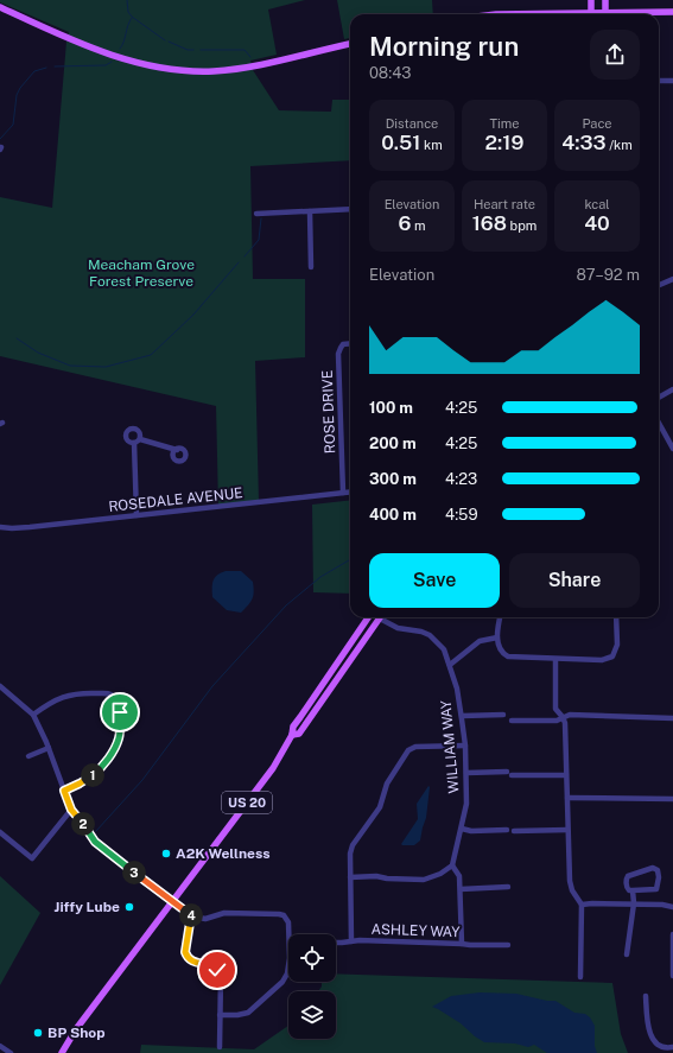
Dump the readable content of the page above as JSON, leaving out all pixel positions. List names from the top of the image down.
{
  "streets": {
    "main road": ["US 20"],
    "street": [
      "ROSE DRIVE",
      "ROSEDALE AVENUE",
      "WILLIAM WAY",
      "ASHLEY WAY"
    ]
  },
  "crossings": [
    ["ROSE DRIVE", "ROSEDALE AVENUE"]
  ],
  "parks": ["Meacham Grove Forest Preserve"],
  "places": ["A2K Wellness", "Jiffy Lube", "BP Shop"],
  "page": {
    "heading": ["Morning run", "08:43"],
    "stats": [
      ["Distance", "0.51 km"],
      ["Time", "2:19"],
      ["Pace", "4:33 /km"],
      ["Elevation", "6 m"],
      ["Heart rate", "168 bpm"],
      ["kcal", "40"]
    ],
    "chart": ["Elevation", "87–92 m"],
    "list": [
      {
        "name": "100 m",
        "note": "4:25"
      },
      {
        "name": "200 m",
        "note": "4:25"
      },
      {
        "name": "300 m",
        "note": "4:23"
      },
      {
        "name": "400 m",
        "note": "4:59"
      }
    ],
    "buttons": ["Save", "Share"],
    "pins": [
      "1",
      "2",
      "3",
      "4"
    ]
  }
}
